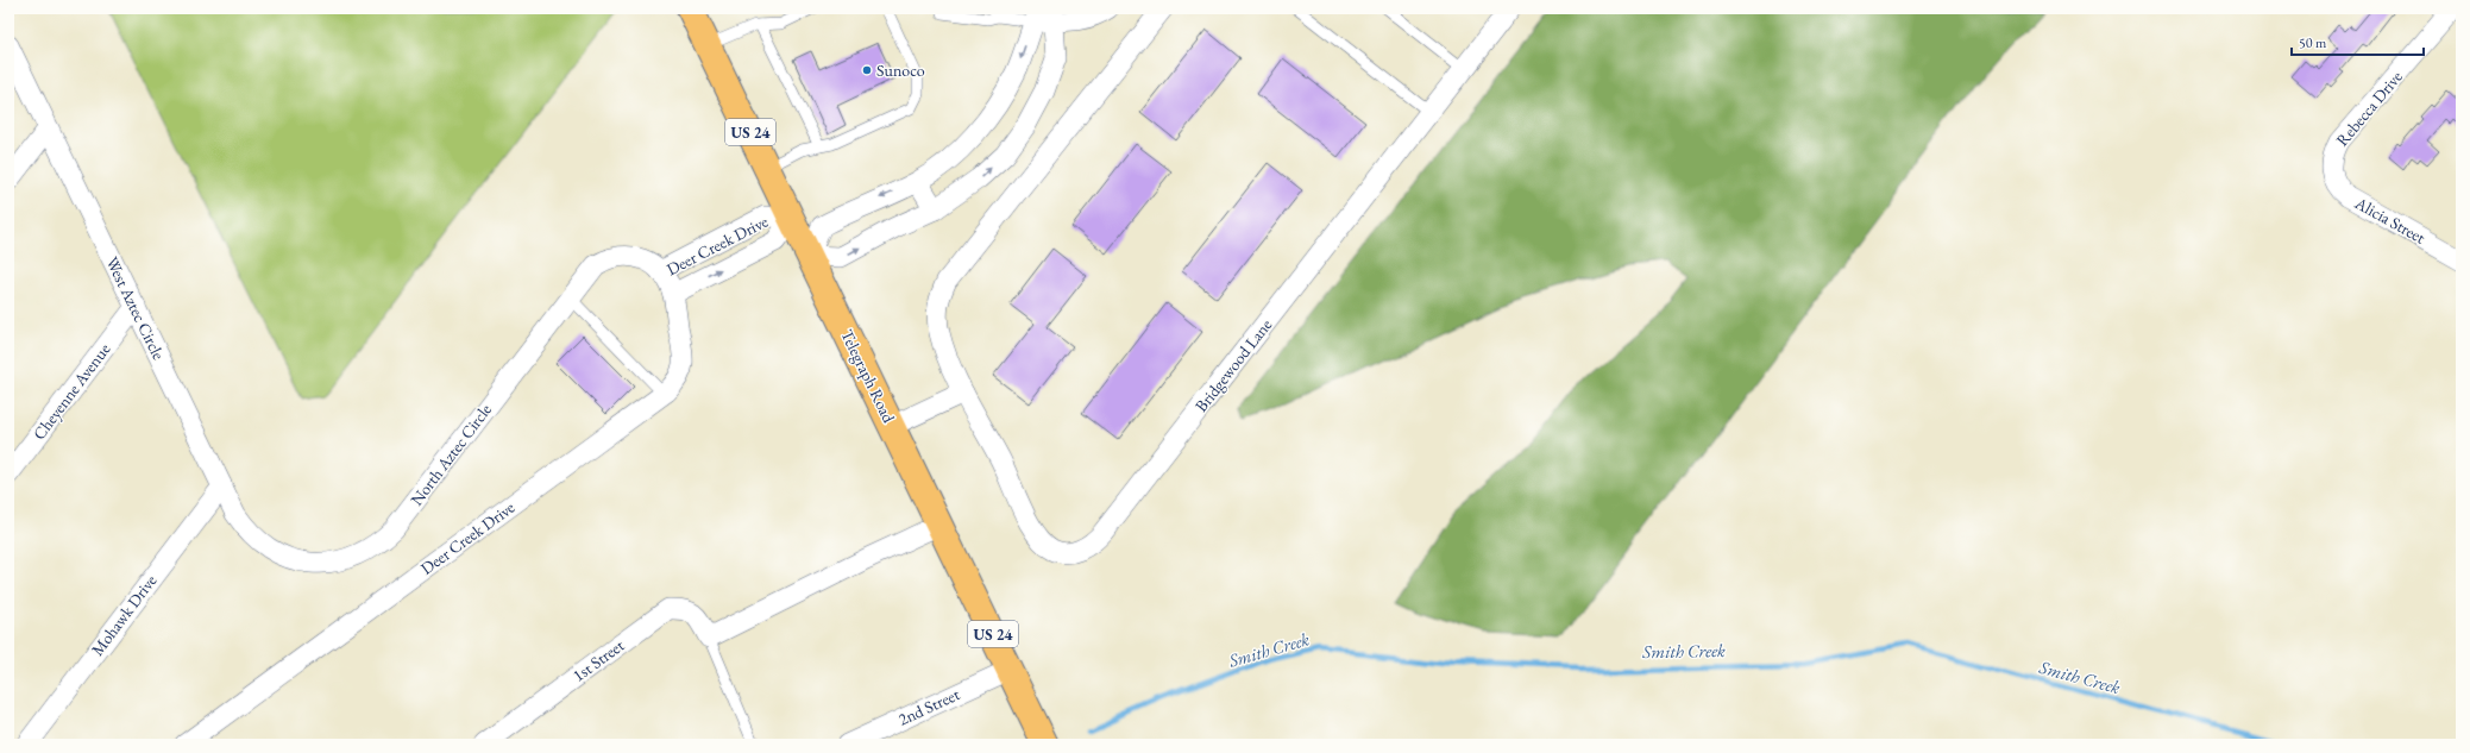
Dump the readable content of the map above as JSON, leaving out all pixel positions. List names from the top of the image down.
{
  "streets": {
    "main road": ["US 24", "Telegraph Road"],
    "street": [
      "Rebecca Drive",
      "Alicia Street",
      "Deer Creek Drive",
      "West Aztec Circle",
      "Bridgewood Lane",
      "Cheyenne Avenue",
      "North Aztec Circle",
      "Mohawk Drive",
      "1st Street",
      "2nd Street"
    ]
  },
  "crossings": [
    ["Rebecca Drive", "Alicia Street"],
    ["Deer Creek Drive", "Telegraph Road"],
    ["Deer Creek Drive", "North Aztec Circle"],
    ["West Aztec Circle", "Cheyenne Avenue"],
    ["West Aztec Circle", "North Aztec Circle"],
    ["West Aztec Circle", "Mohawk Drive"],
    ["Telegraph Road", "2nd Street"],
    ["North Aztec Circle", "Mohawk Drive"]
  ],
  "water": ["Smith Creek"],
  "places": ["Sunoco"],
  "scale_bar": "50 m"
}
